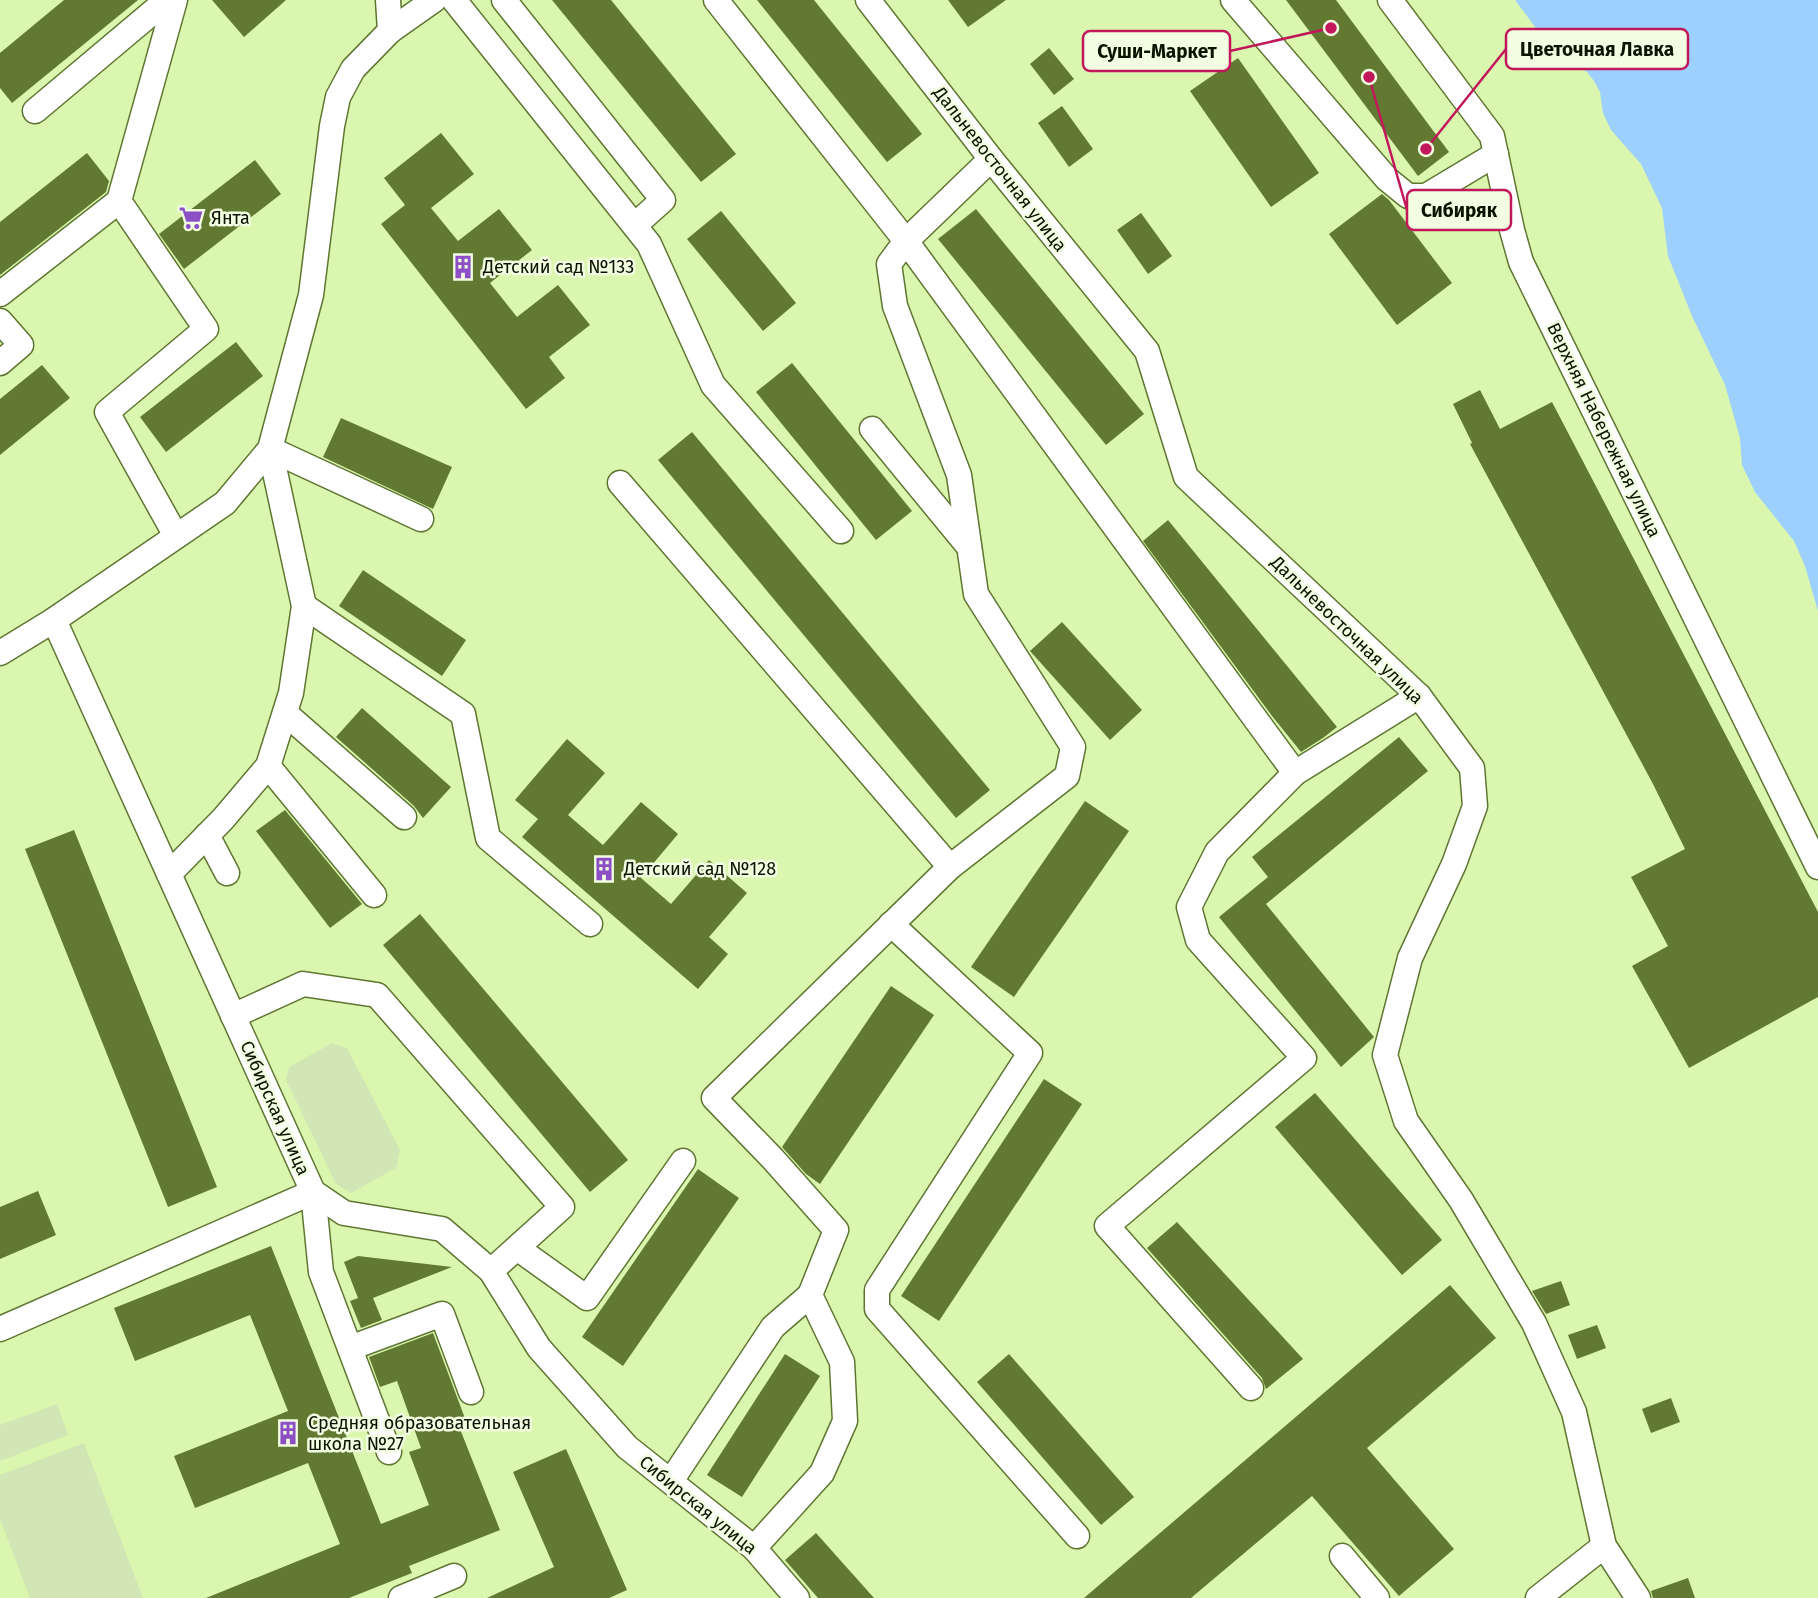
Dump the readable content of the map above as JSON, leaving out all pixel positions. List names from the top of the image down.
{
  "streets": {
    "street": ["Дальневосточная улица", "Верхняя Набережная улица", "Сибирская улица"]
  },
  "places": {
    "other": ["Суши-Маркет", "Сибиряк", "Цветочная Лавка"],
    "supermarket": ["Янта"],
    "building": ["Детский сад №133", "Детский сад №128", "Средняя образовательная школа №27"]
  }
}
